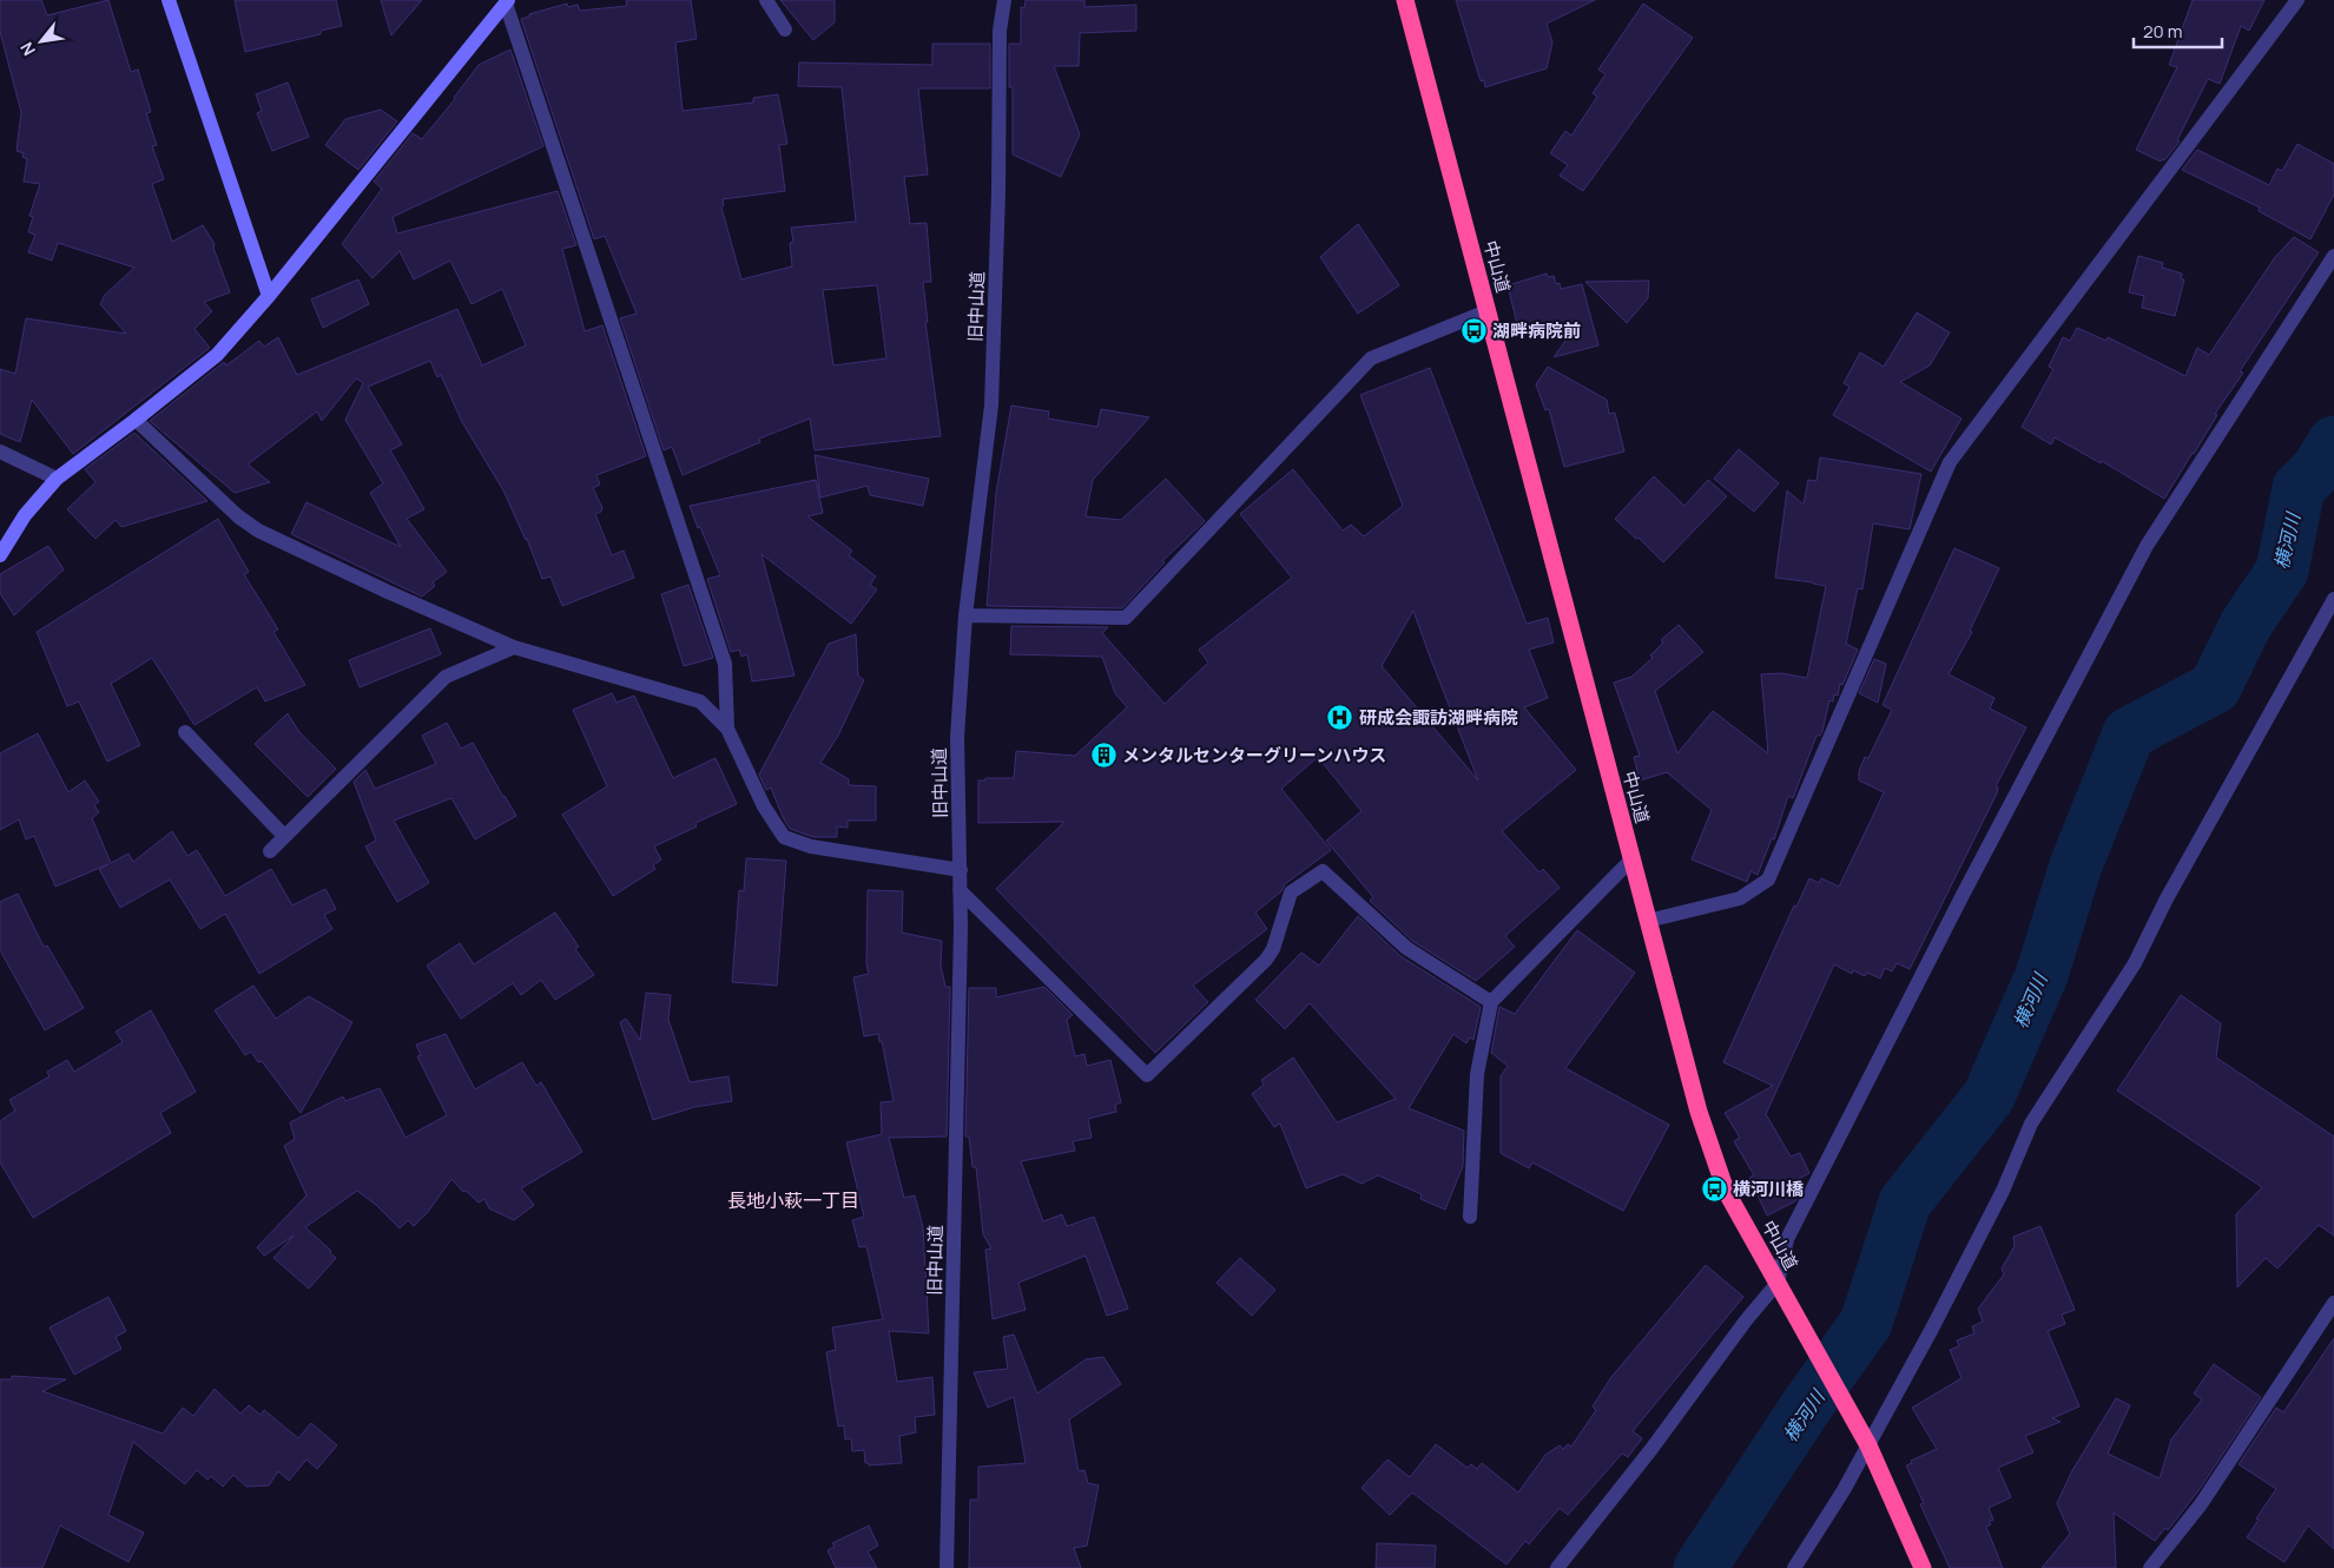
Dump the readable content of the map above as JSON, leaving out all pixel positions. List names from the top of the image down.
{
  "streets": {
    "highway": ["中山道"],
    "street": ["旧中山道"]
  },
  "districts": ["長地小萩一丁目"],
  "water": ["横河川"],
  "places": {
    "bus stop": ["湖畔病院前", "横河川橋"],
    "hospital": ["研成会諏訪湖畔病院"],
    "building": ["メンタルセンターグリーンハウス"]
  },
  "scale_bar": "20 m",
  "north": "bottom left"
}
